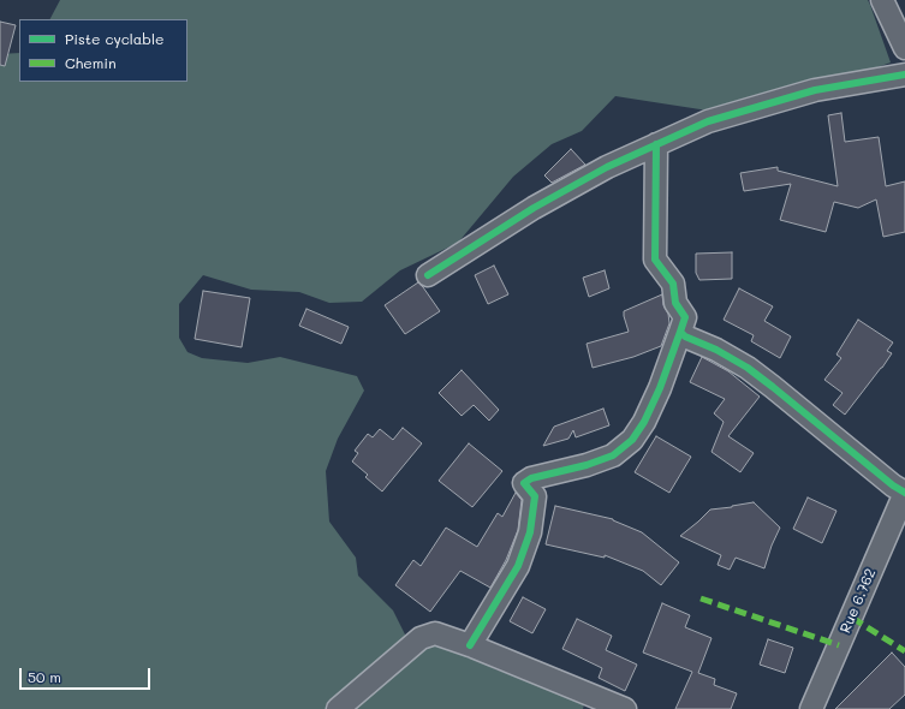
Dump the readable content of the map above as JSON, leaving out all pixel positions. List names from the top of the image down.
{
  "streets": {
    "street": ["Rue 6.762"]
  },
  "legend": ["Piste cyclable", "Chemin"],
  "scale_bar": "50 m"
}
